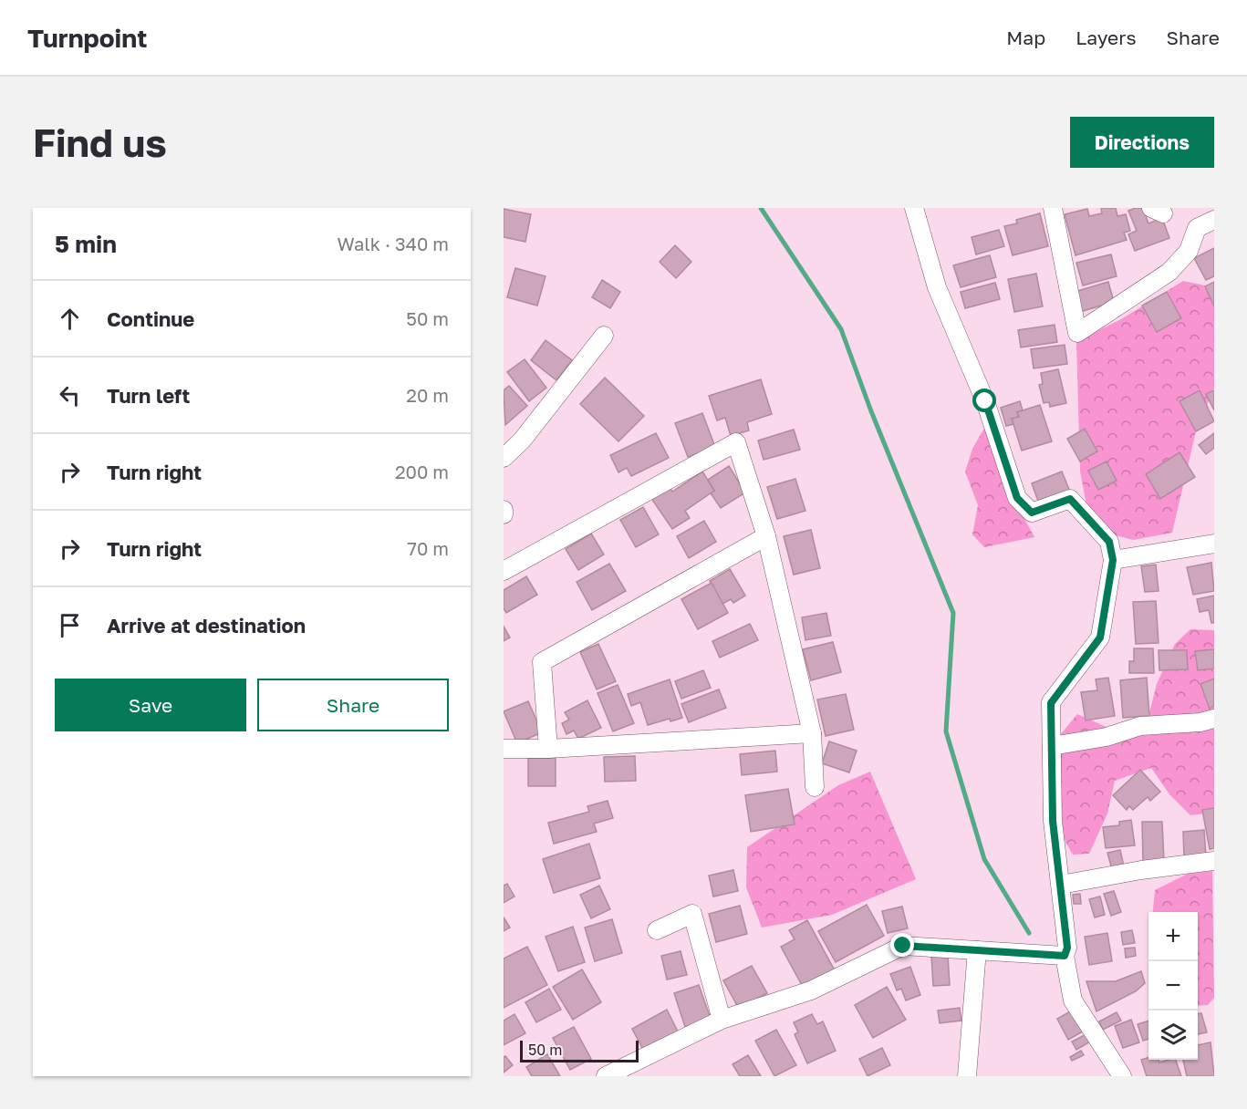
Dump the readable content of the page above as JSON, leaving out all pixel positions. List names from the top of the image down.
{
  "scale_bar": "50 m",
  "page": {
    "header": "Turnpoint",
    "nav": ["Map", "Layers", "Share"],
    "buttons": [
      "Directions",
      ["Save", "Share"]
    ],
    "title": "Find us",
    "heading": ["5 min", "Walk · 340 m"],
    "list": [
      ["Continue", "50 m"],
      ["Turn left", "20 m"],
      ["Turn right", "200 m"],
      ["Turn right", "70 m"],
      "Arrive at destination"
    ],
    "map_buttons": ["+", "−"],
    "scale": "50 m"
  }
}
